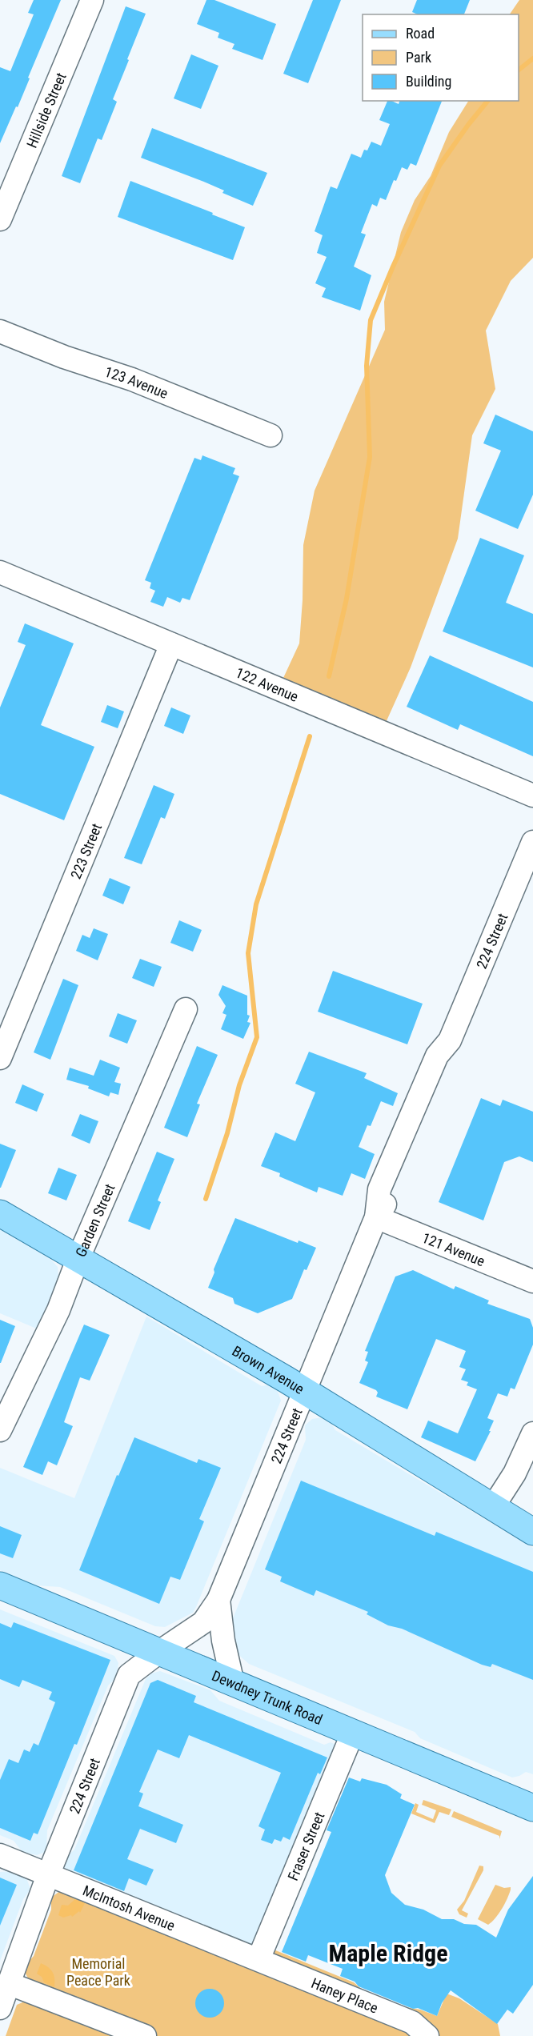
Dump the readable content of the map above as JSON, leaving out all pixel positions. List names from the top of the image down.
{
  "streets": {
    "main road": ["Brown Avenue", "Dewdney Trunk Road"],
    "street": [
      "Hillside Street",
      "123 Avenue",
      "122 Avenue",
      "223 Street",
      "224 Street",
      "Garden Street",
      "121 Avenue",
      "Fraser Street",
      "McIntosh Avenue",
      "Haney Place"
    ]
  },
  "crossings": [
    ["122 Avenue", "223 Street"],
    ["224 Street", "121 Avenue"],
    ["224 Street", "Brown Avenue"],
    ["224 Street", "Dewdney Trunk Road"],
    ["224 Street", "McIntosh Avenue"],
    ["Garden Street", "Brown Avenue"],
    ["Dewdney Trunk Road", "Fraser Street"],
    ["Fraser Street", "McIntosh Avenue"],
    ["Fraser Street", "Haney Place"],
    ["McIntosh Avenue", "Haney Place"]
  ],
  "districts": ["Maple Ridge"],
  "parks": ["Memorial Peace Park"],
  "legend": ["Road", "Park", "Building"]
}
